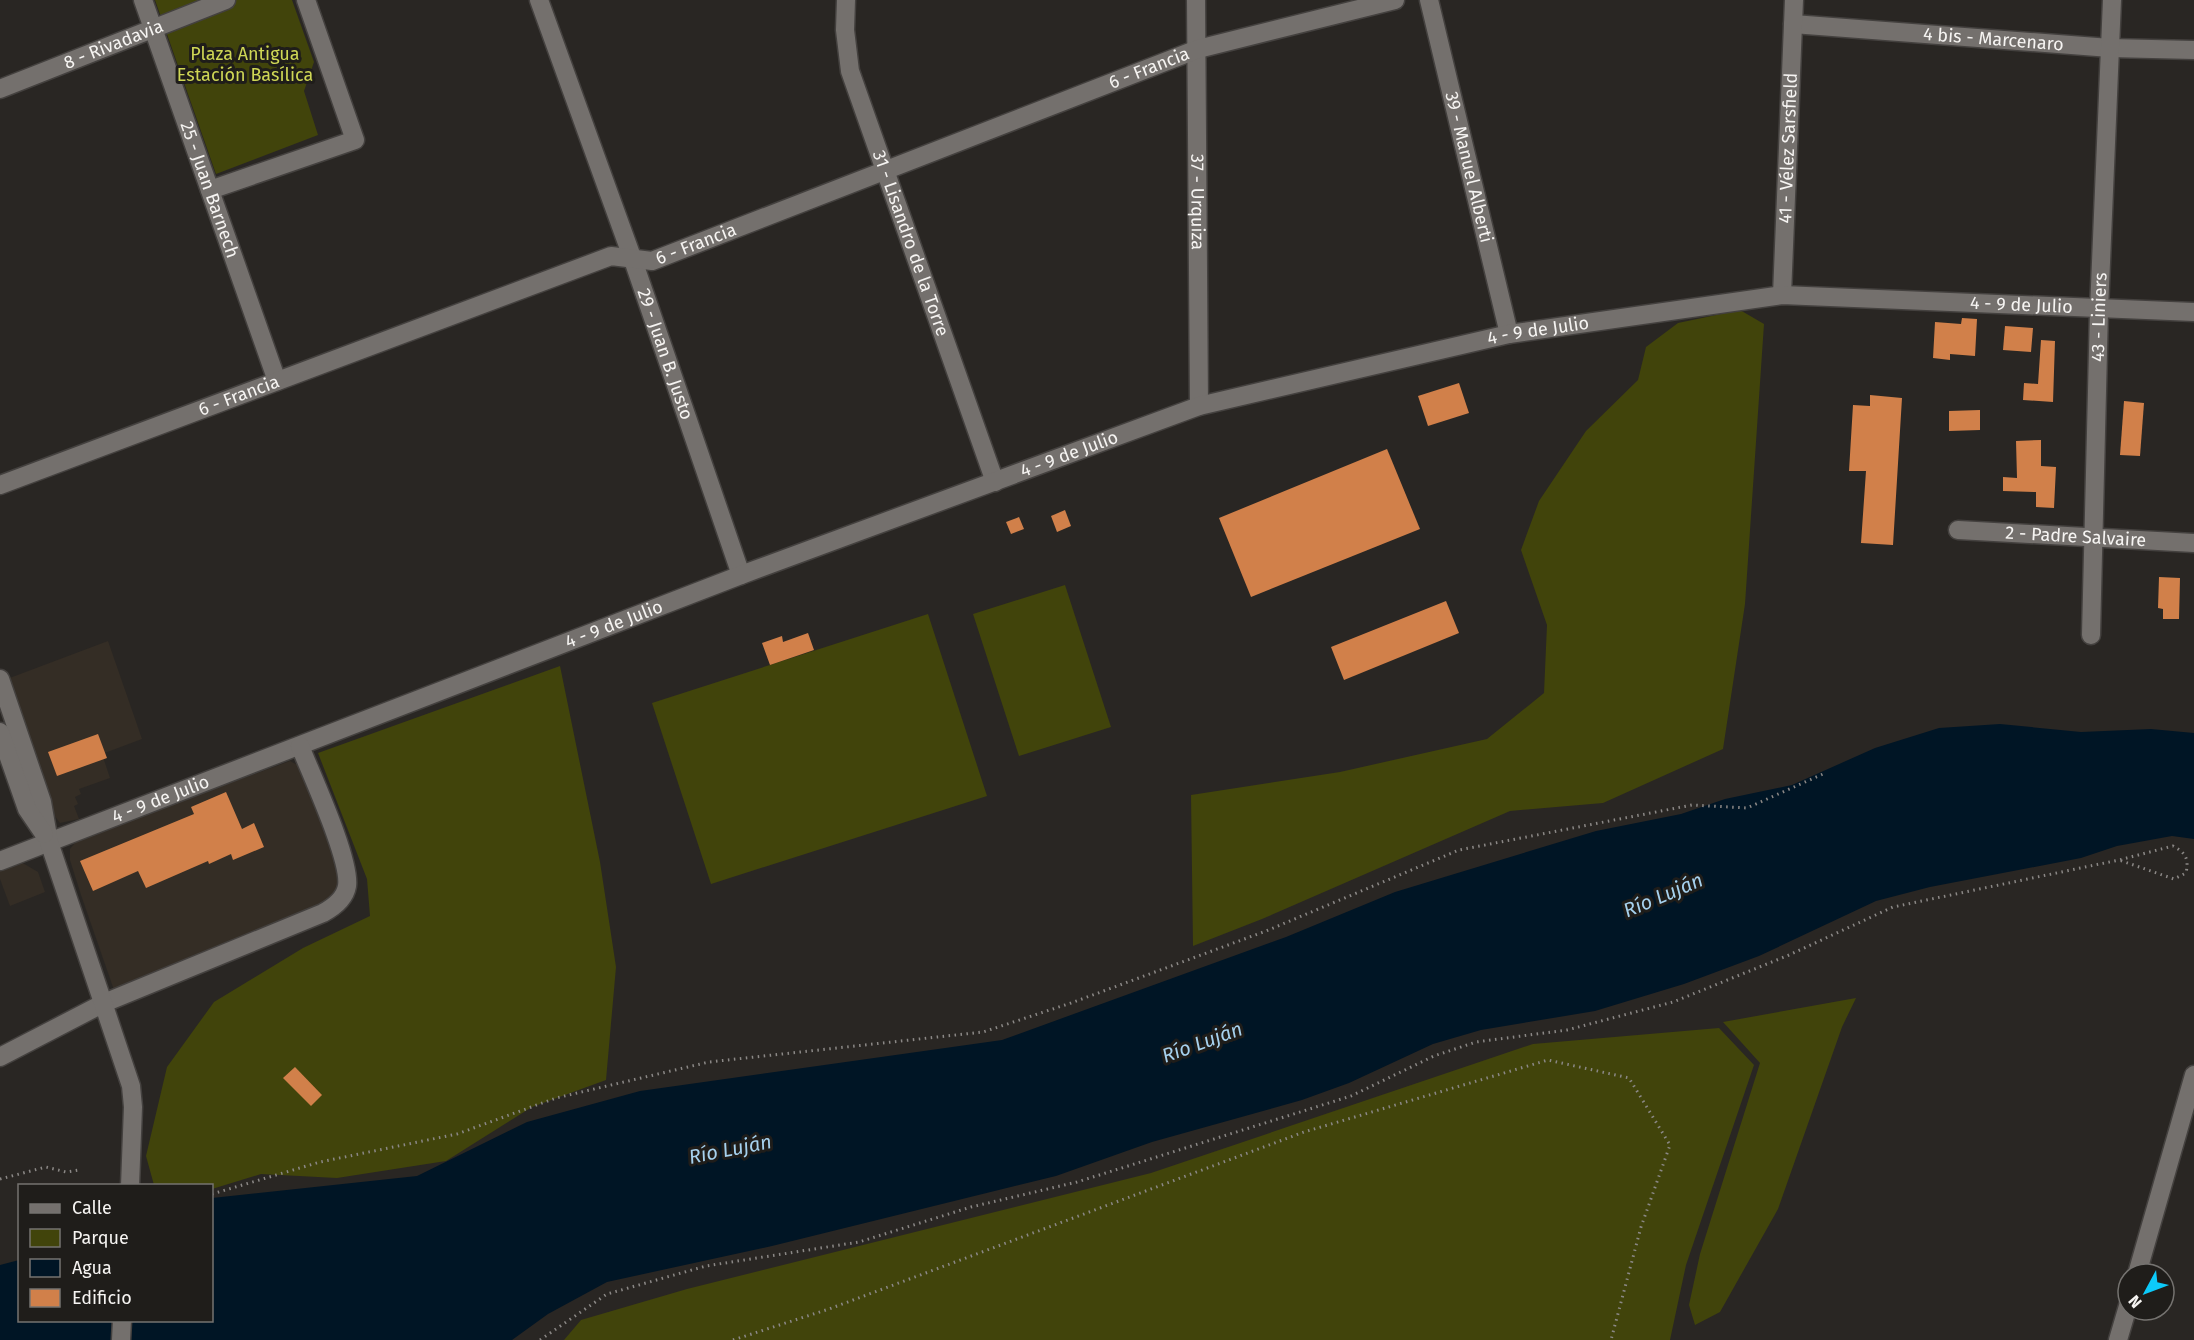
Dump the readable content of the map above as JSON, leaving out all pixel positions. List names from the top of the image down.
{
  "streets": {
    "street": [
      "4 bis - Marcenaro",
      "8 - Rivadavia",
      "6 - Francia",
      "41 - Vélez Sarsfield",
      "39 - Manuel Alberti",
      "25 - Juan Barnech",
      "37 - Urquiza",
      "31 - Lisandro de la Torre",
      "4 - 9 de Julio",
      "43 - Liniers",
      "29 - Juan B. Justo",
      "2 - Padre Salvaire"
    ]
  },
  "crossings": [
    ["4 bis - Marcenaro", "41 - Vélez Sarsfield"],
    ["4 bis - Marcenaro", "43 - Liniers"],
    ["8 - Rivadavia", "25 - Juan Barnech"],
    ["6 - Francia", "25 - Juan Barnech"],
    ["6 - Francia", "37 - Urquiza"],
    ["6 - Francia", "31 - Lisandro de la Torre"],
    ["6 - Francia", "29 - Juan B. Justo"],
    ["41 - Vélez Sarsfield", "4 - 9 de Julio"],
    ["39 - Manuel Alberti", "4 - 9 de Julio"],
    ["37 - Urquiza", "4 - 9 de Julio"],
    ["31 - Lisandro de la Torre", "4 - 9 de Julio"],
    ["4 - 9 de Julio", "43 - Liniers"],
    ["4 - 9 de Julio", "29 - Juan B. Justo"],
    ["43 - Liniers", "2 - Padre Salvaire"]
  ],
  "water": ["Río Luján"],
  "parks": ["Plaza Antigua Estación Basílica"],
  "legend": [
    "Calle",
    "Parque",
    "Agua",
    "Edificio"
  ],
  "north": "bottom left"
}
